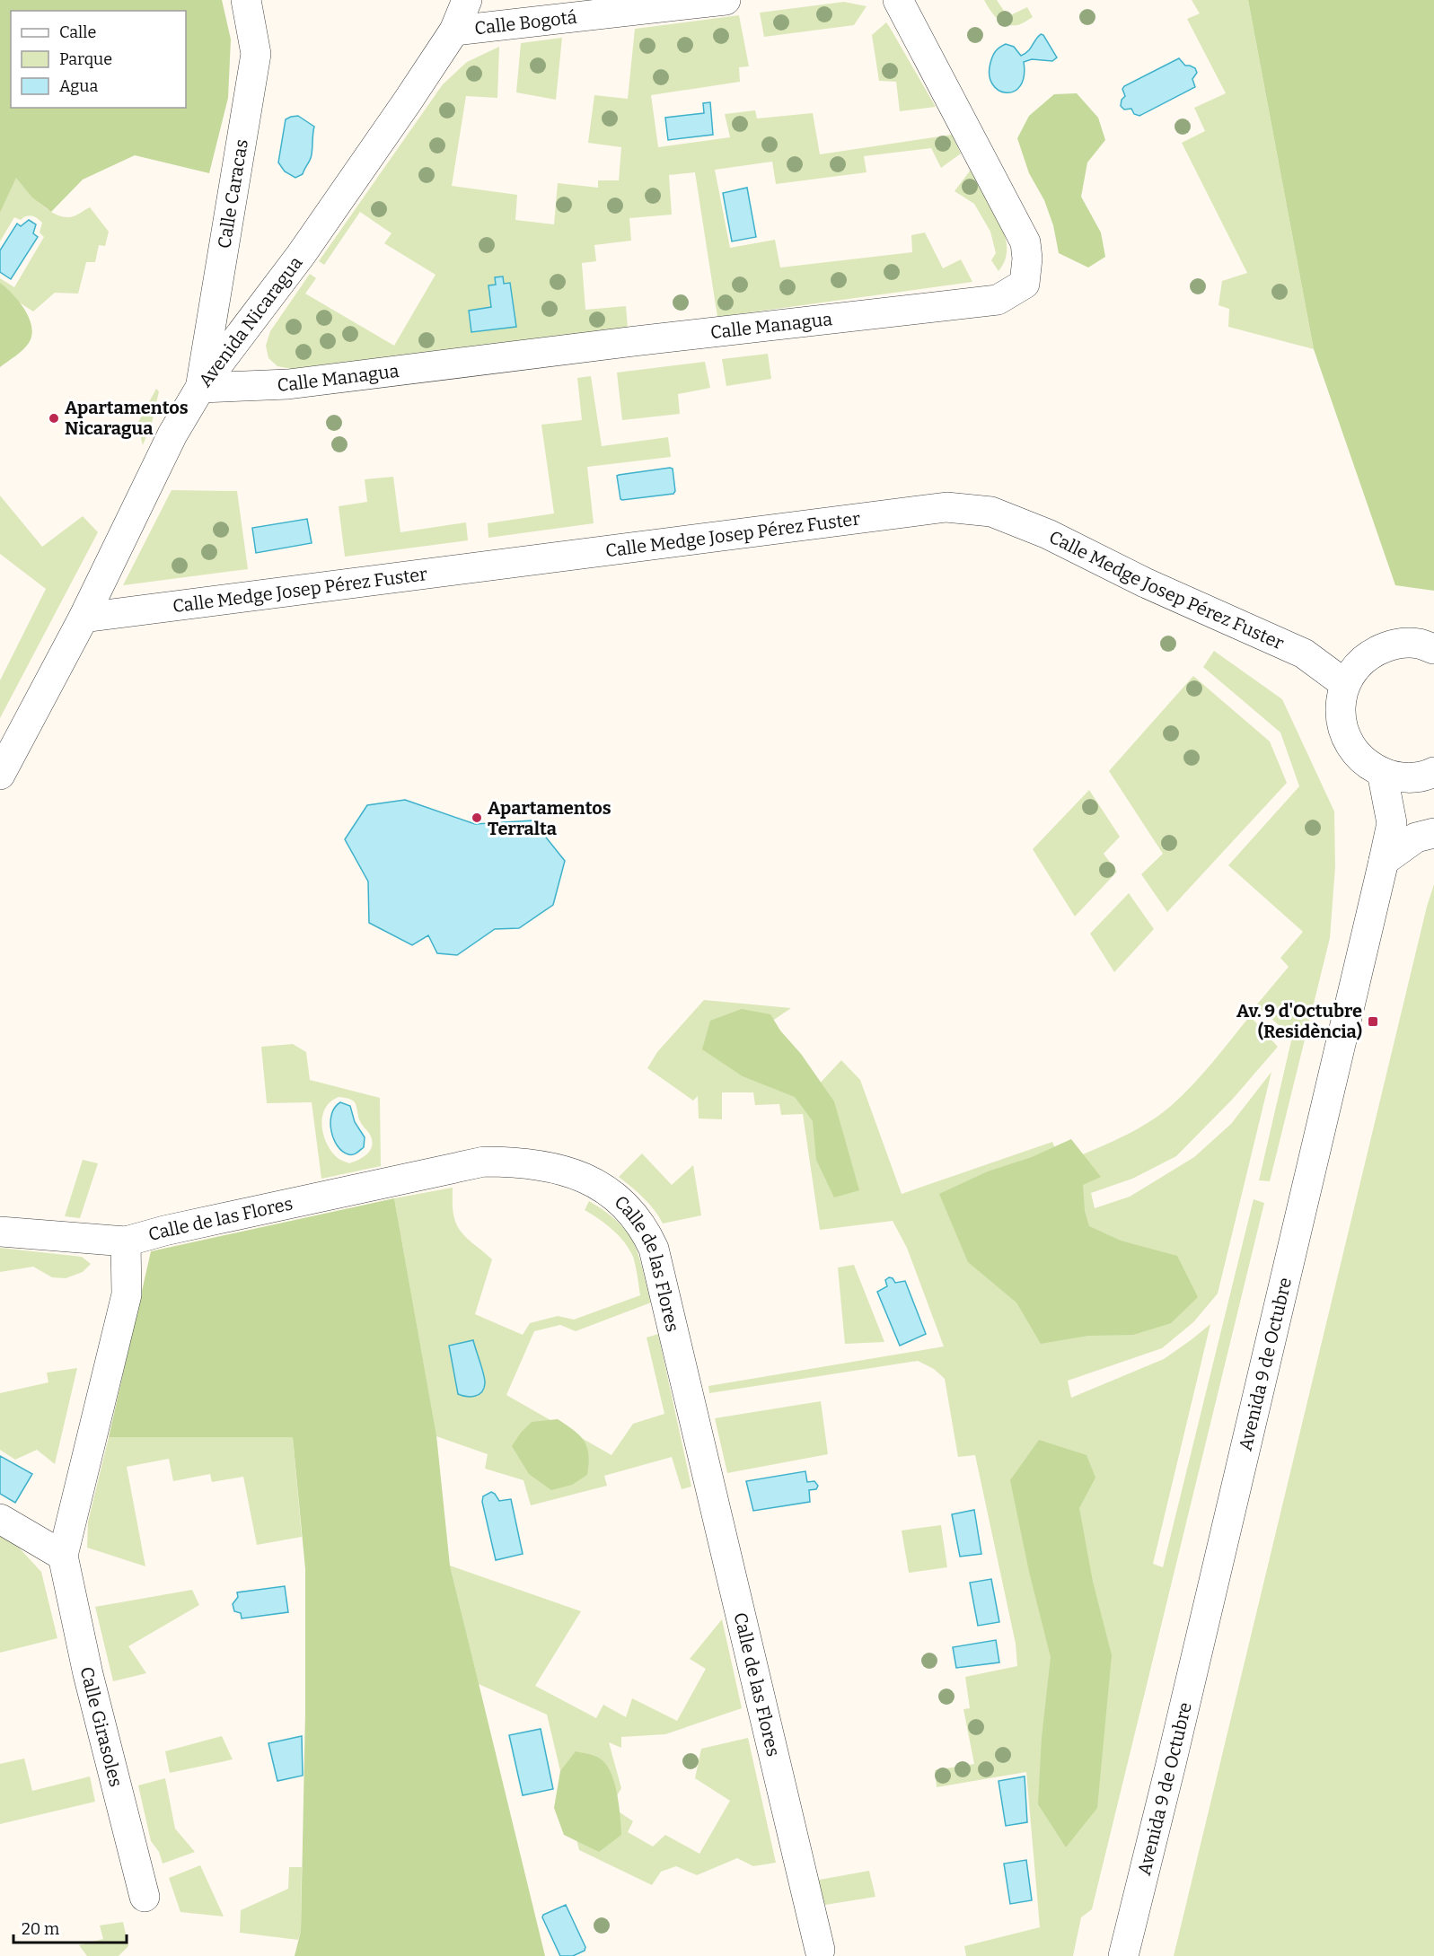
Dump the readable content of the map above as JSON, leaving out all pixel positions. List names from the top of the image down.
{
  "streets": {
    "street": [
      "Calle Bogotá",
      "Calle Caracas",
      "Avenida Nicaragua",
      "Calle Managua",
      "Calle Medge Josep Pérez Fuster",
      "Calle de las Flores",
      "Avenida 9 de Octubre",
      "Calle Girasoles"
    ]
  },
  "crossings": [
    ["Calle Bogotá", "Avenida Nicaragua"],
    ["Calle Caracas", "Avenida Nicaragua"],
    ["Calle Caracas", "Calle Managua"],
    ["Avenida Nicaragua", "Calle Managua"],
    ["Avenida Nicaragua", "Calle Medge Josep Pérez Fuster"],
    ["Calle de las Flores", "Calle Girasoles"]
  ],
  "places": {
    "other": ["Apartamentos Nicaragua", "Apartamentos Terralta"],
    "transit": ["Av. 9 d'Octubre (Residència)"]
  },
  "legend": ["Calle", "Parque", "Agua"],
  "scale_bar": "20 m"
}
